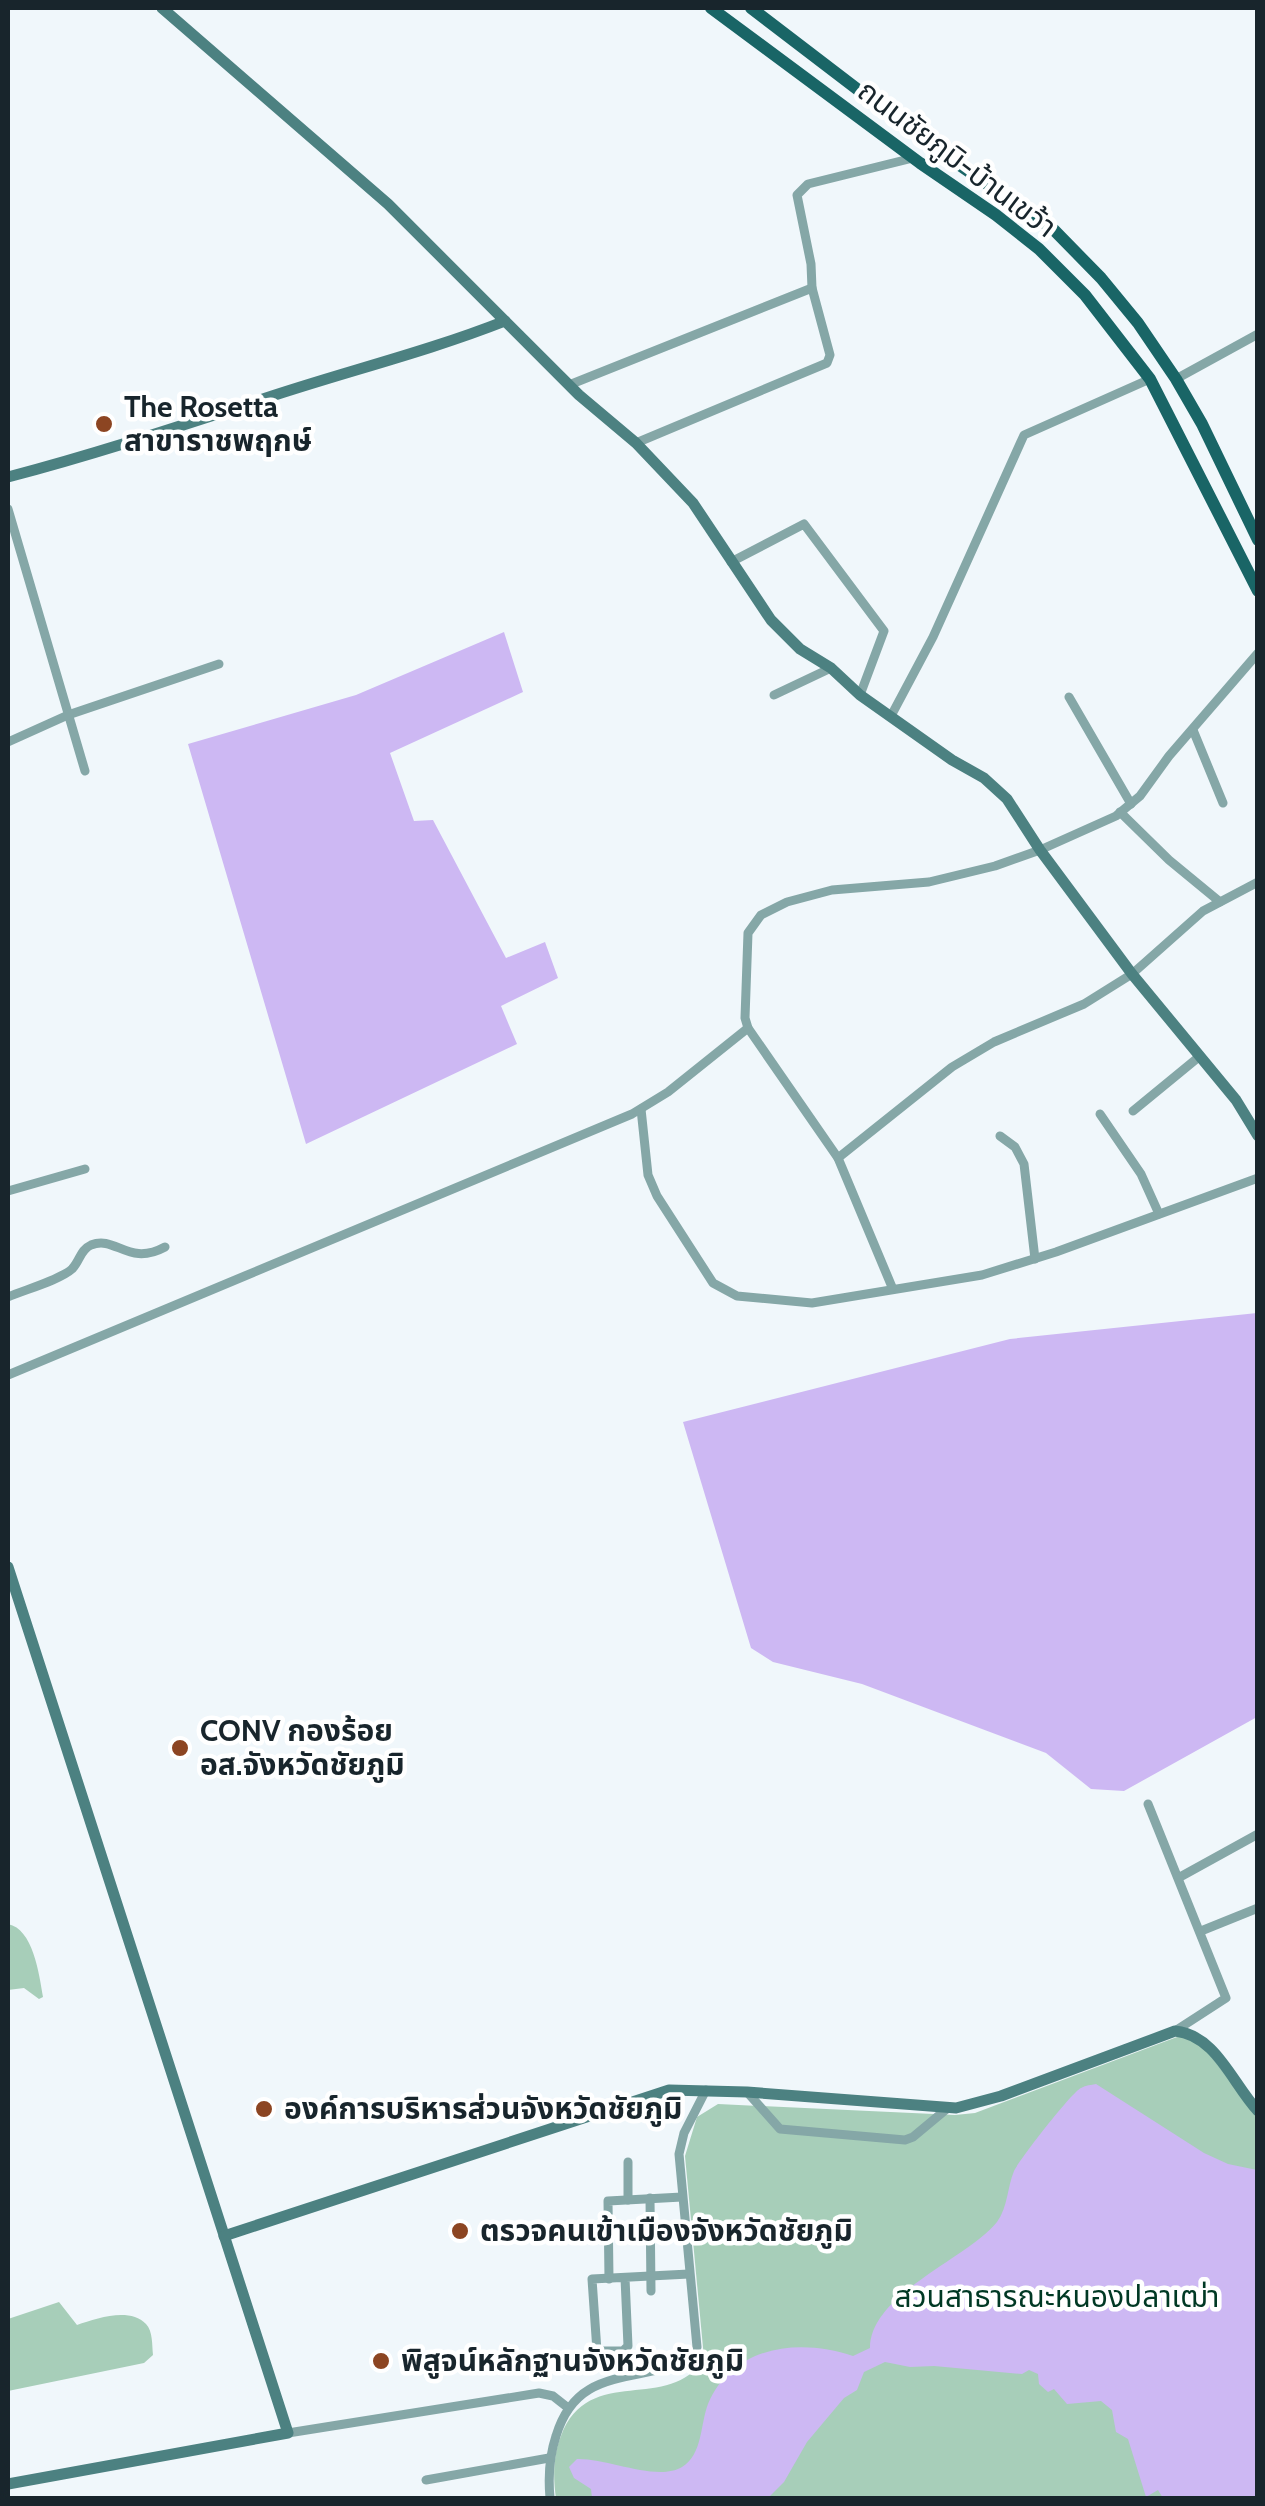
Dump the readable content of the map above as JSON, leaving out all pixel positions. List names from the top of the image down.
{
  "streets": {
    "main road": ["ถนนชัยภูมิ-บ้านเขว้า"]
  },
  "parks": ["สวนสาธารณะหนองปลาเฒ่า"],
  "places": [
    "The Rosetta สาขาราชพฤกษ์",
    "CONV กองร้อย อส.จังหวัดชัยภูมิ",
    "องค์การบริหารส่วนจังหวัดชัยภูมิ",
    "ตรวจคนเข้าเมืองจังหวัดชัยภูมิ",
    "พิสูจน์หลักฐานจังหวัดชัยภูมิ"
  ]
}
